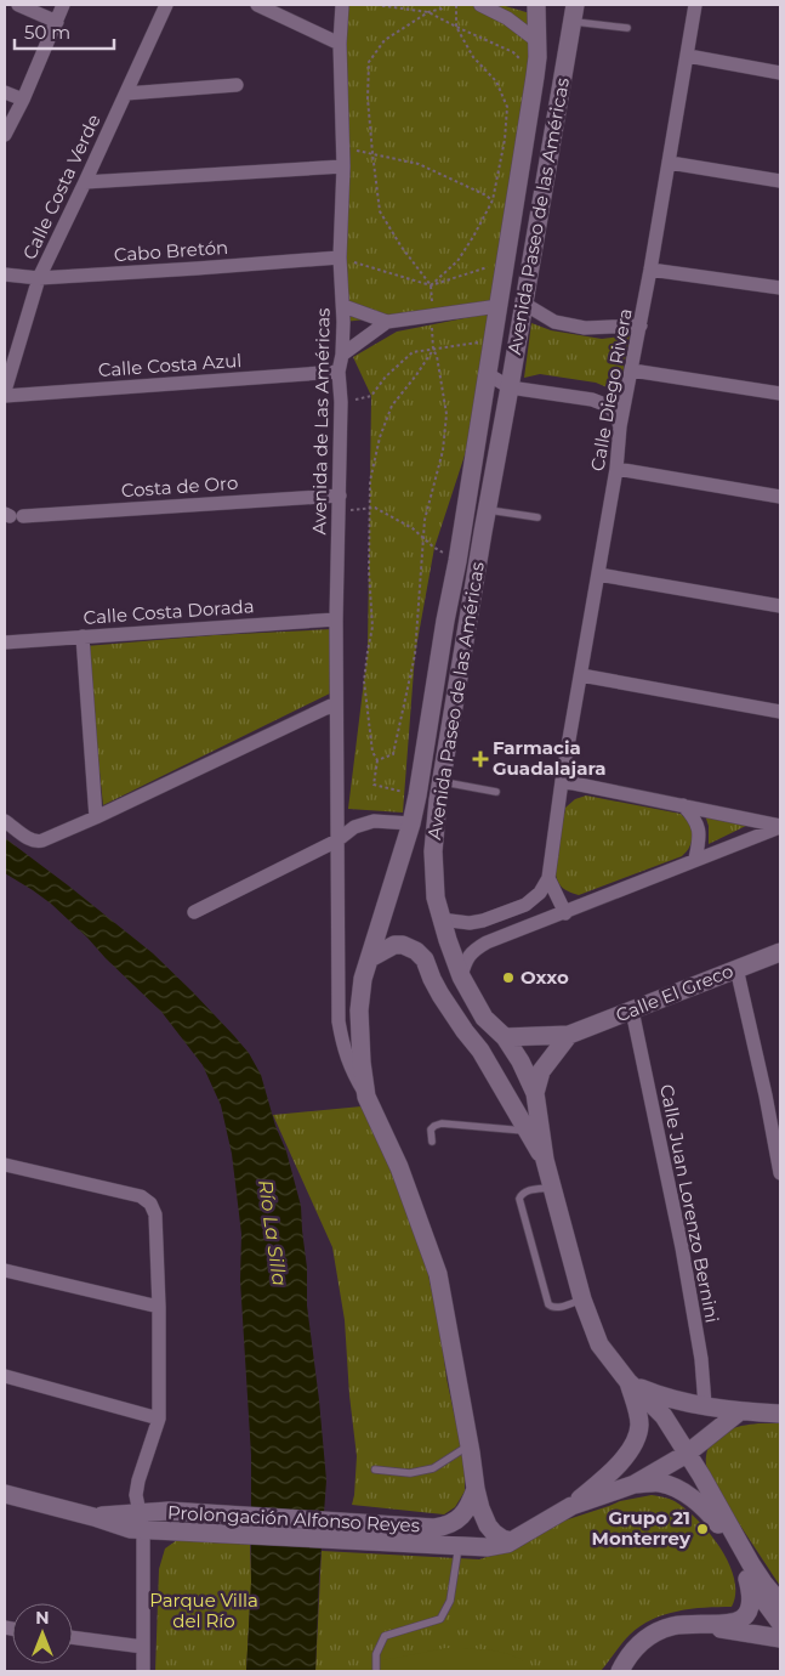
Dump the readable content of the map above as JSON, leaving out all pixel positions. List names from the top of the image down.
{
  "streets": {
    "street": [
      "Calle Costa Verde",
      "Avenida Paseo de las Américas",
      "Cabo Bretón",
      "Calle Costa Azul",
      "Calle Diego Rivera",
      "Avenida de Las Américas",
      "Costa de Oro",
      "Calle Costa Dorada",
      "Calle El Greco",
      "Calle Juan Lorenzo Bernini",
      "Prolongación Alfonso Reyes"
    ]
  },
  "crossings": [
    ["Calle Costa Verde", "Cabo Bretón"],
    ["Avenida Paseo de las Américas", "Calle El Greco"],
    ["Avenida Paseo de las Américas", "Prolongación Alfonso Reyes"],
    ["Cabo Bretón", "Avenida de Las Américas"],
    ["Calle Costa Azul", "Avenida de Las Américas"],
    ["Avenida de Las Américas", "Costa de Oro"],
    ["Avenida de Las Américas", "Calle Costa Dorada"],
    ["Calle El Greco", "Calle Juan Lorenzo Bernini"]
  ],
  "water": ["Río La Silla"],
  "parks": ["Parque Villa del Río"],
  "places": {
    "health": ["Farmacia Guadalajara"],
    "other": ["Oxxo", "Grupo 21 Monterrey"]
  },
  "scale_bar": "50 m",
  "north": "top"
}
